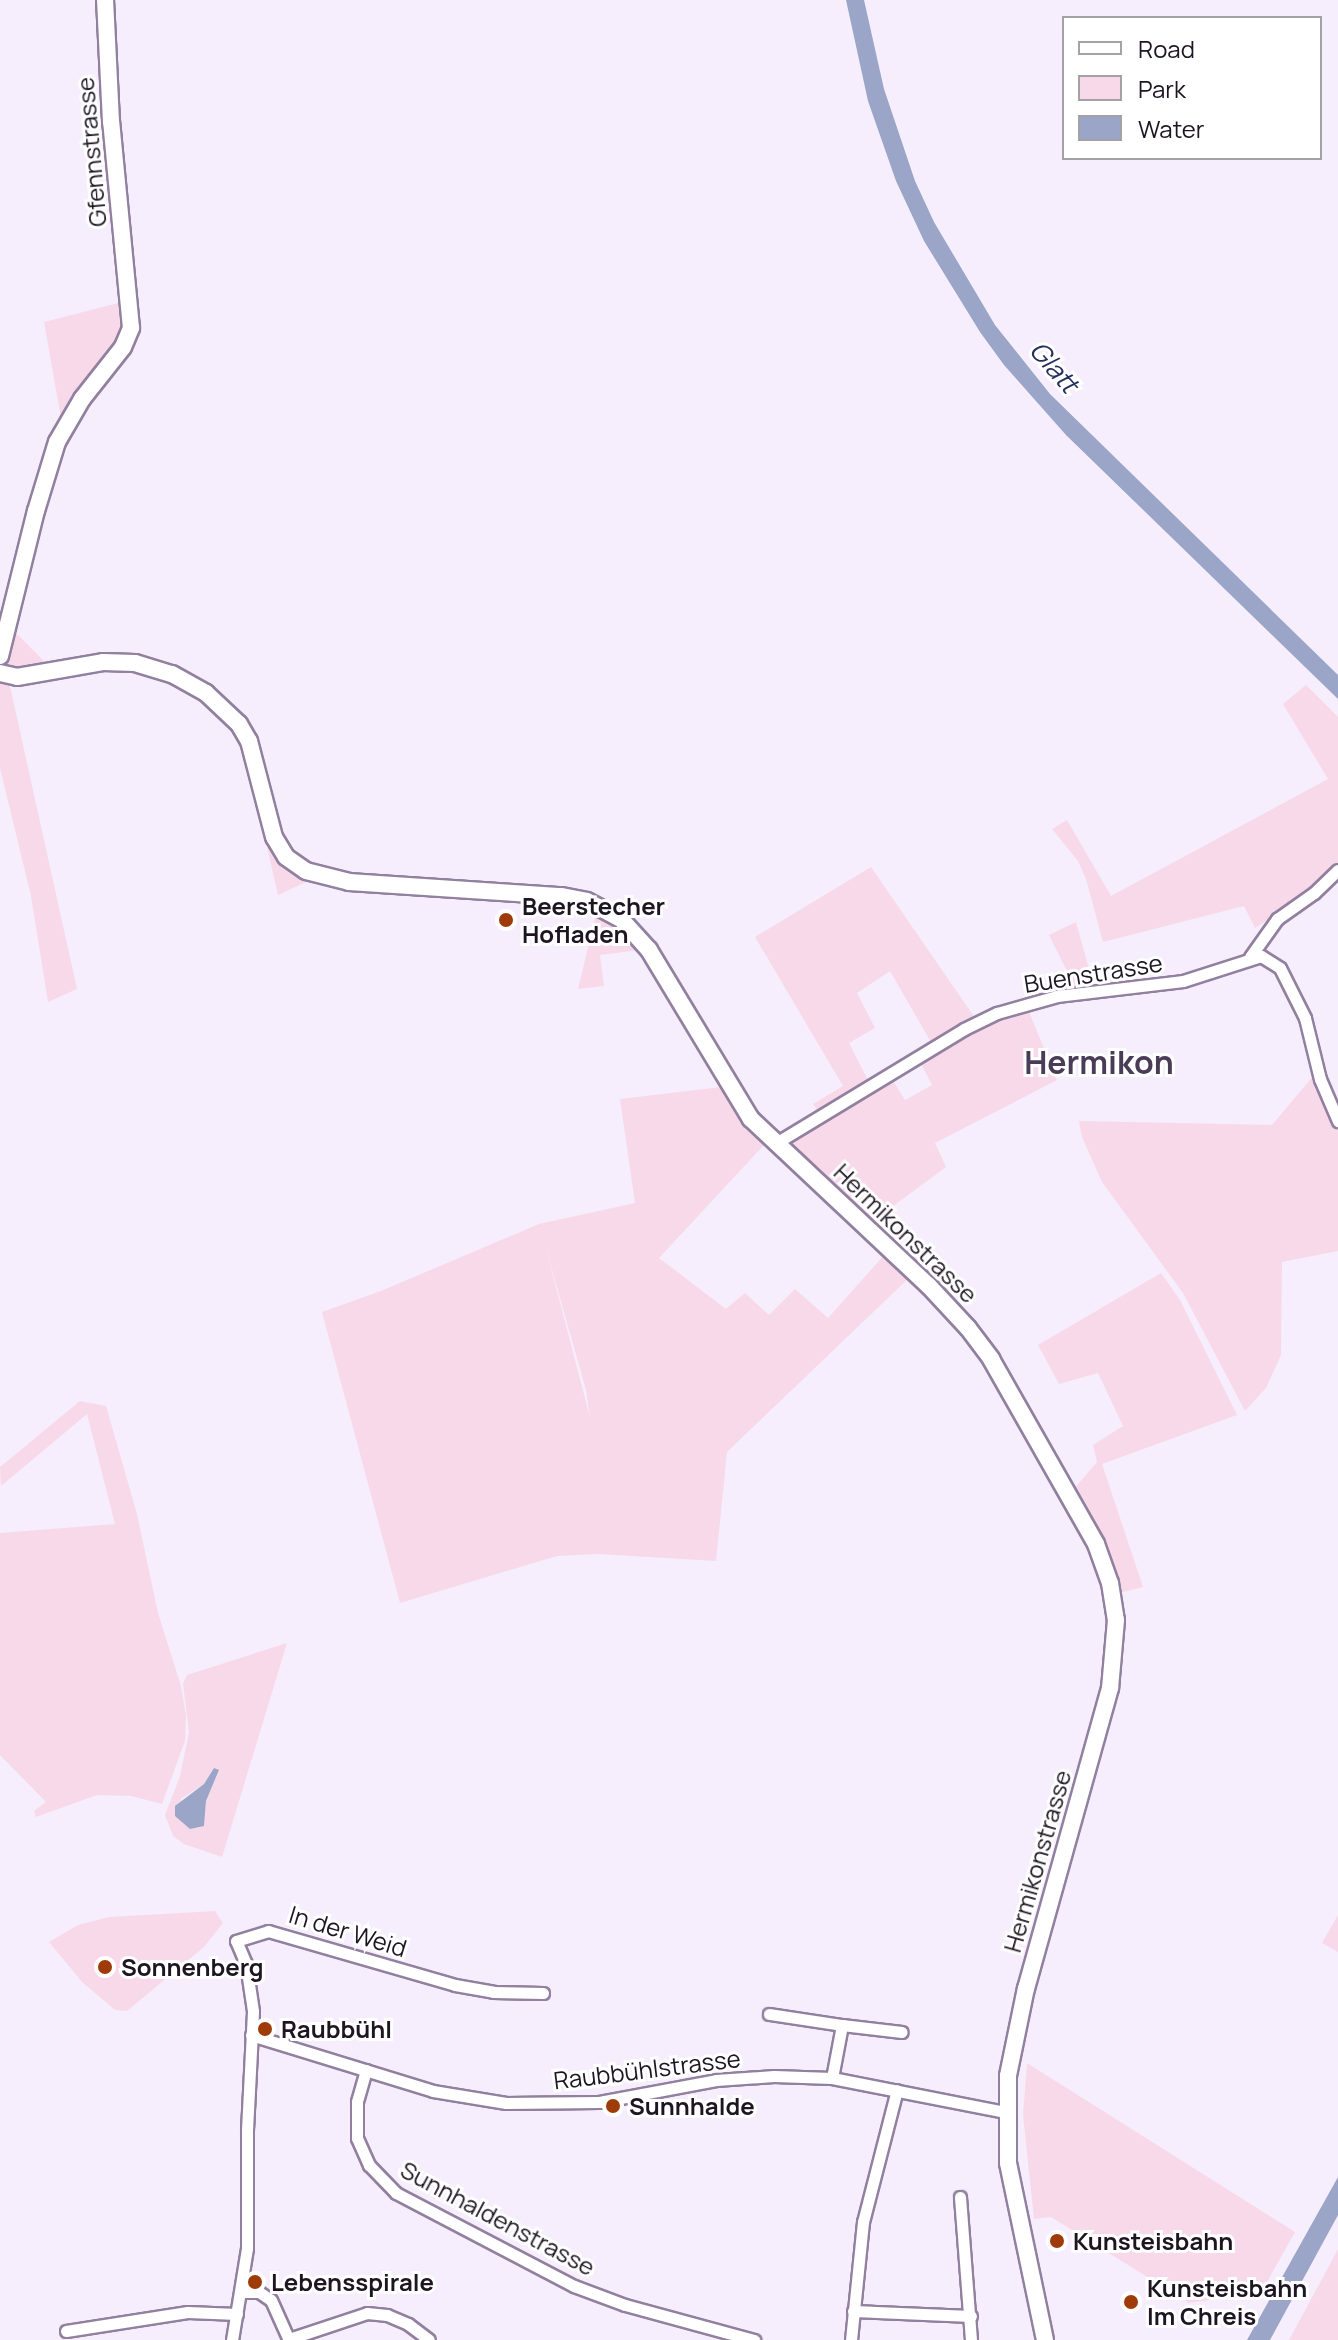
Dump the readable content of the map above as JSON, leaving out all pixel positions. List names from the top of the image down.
{
  "streets": {
    "street": [
      "Gfennstrasse",
      "Buenstrasse",
      "Hermikonstrasse",
      "In der Weid",
      "Raubbühlstrasse",
      "Sunnhaldenstrasse"
    ]
  },
  "crossings": [
    ["Buenstrasse", "Hermikonstrasse"],
    ["Hermikonstrasse", "Raubbühlstrasse"],
    ["In der Weid", "Raubbühlstrasse"],
    ["Raubbühlstrasse", "Sunnhaldenstrasse"]
  ],
  "districts": ["Hermikon"],
  "water": ["Glatt"],
  "places": [
    "Beerstecher Hofladen",
    "Sonnenberg",
    "Raubbühl",
    "Sunnhalde",
    "Kunsteisbahn",
    "Lebensspirale",
    "Kunsteisbahn Im Chreis"
  ],
  "legend": ["Road", "Park", "Water"]
}
